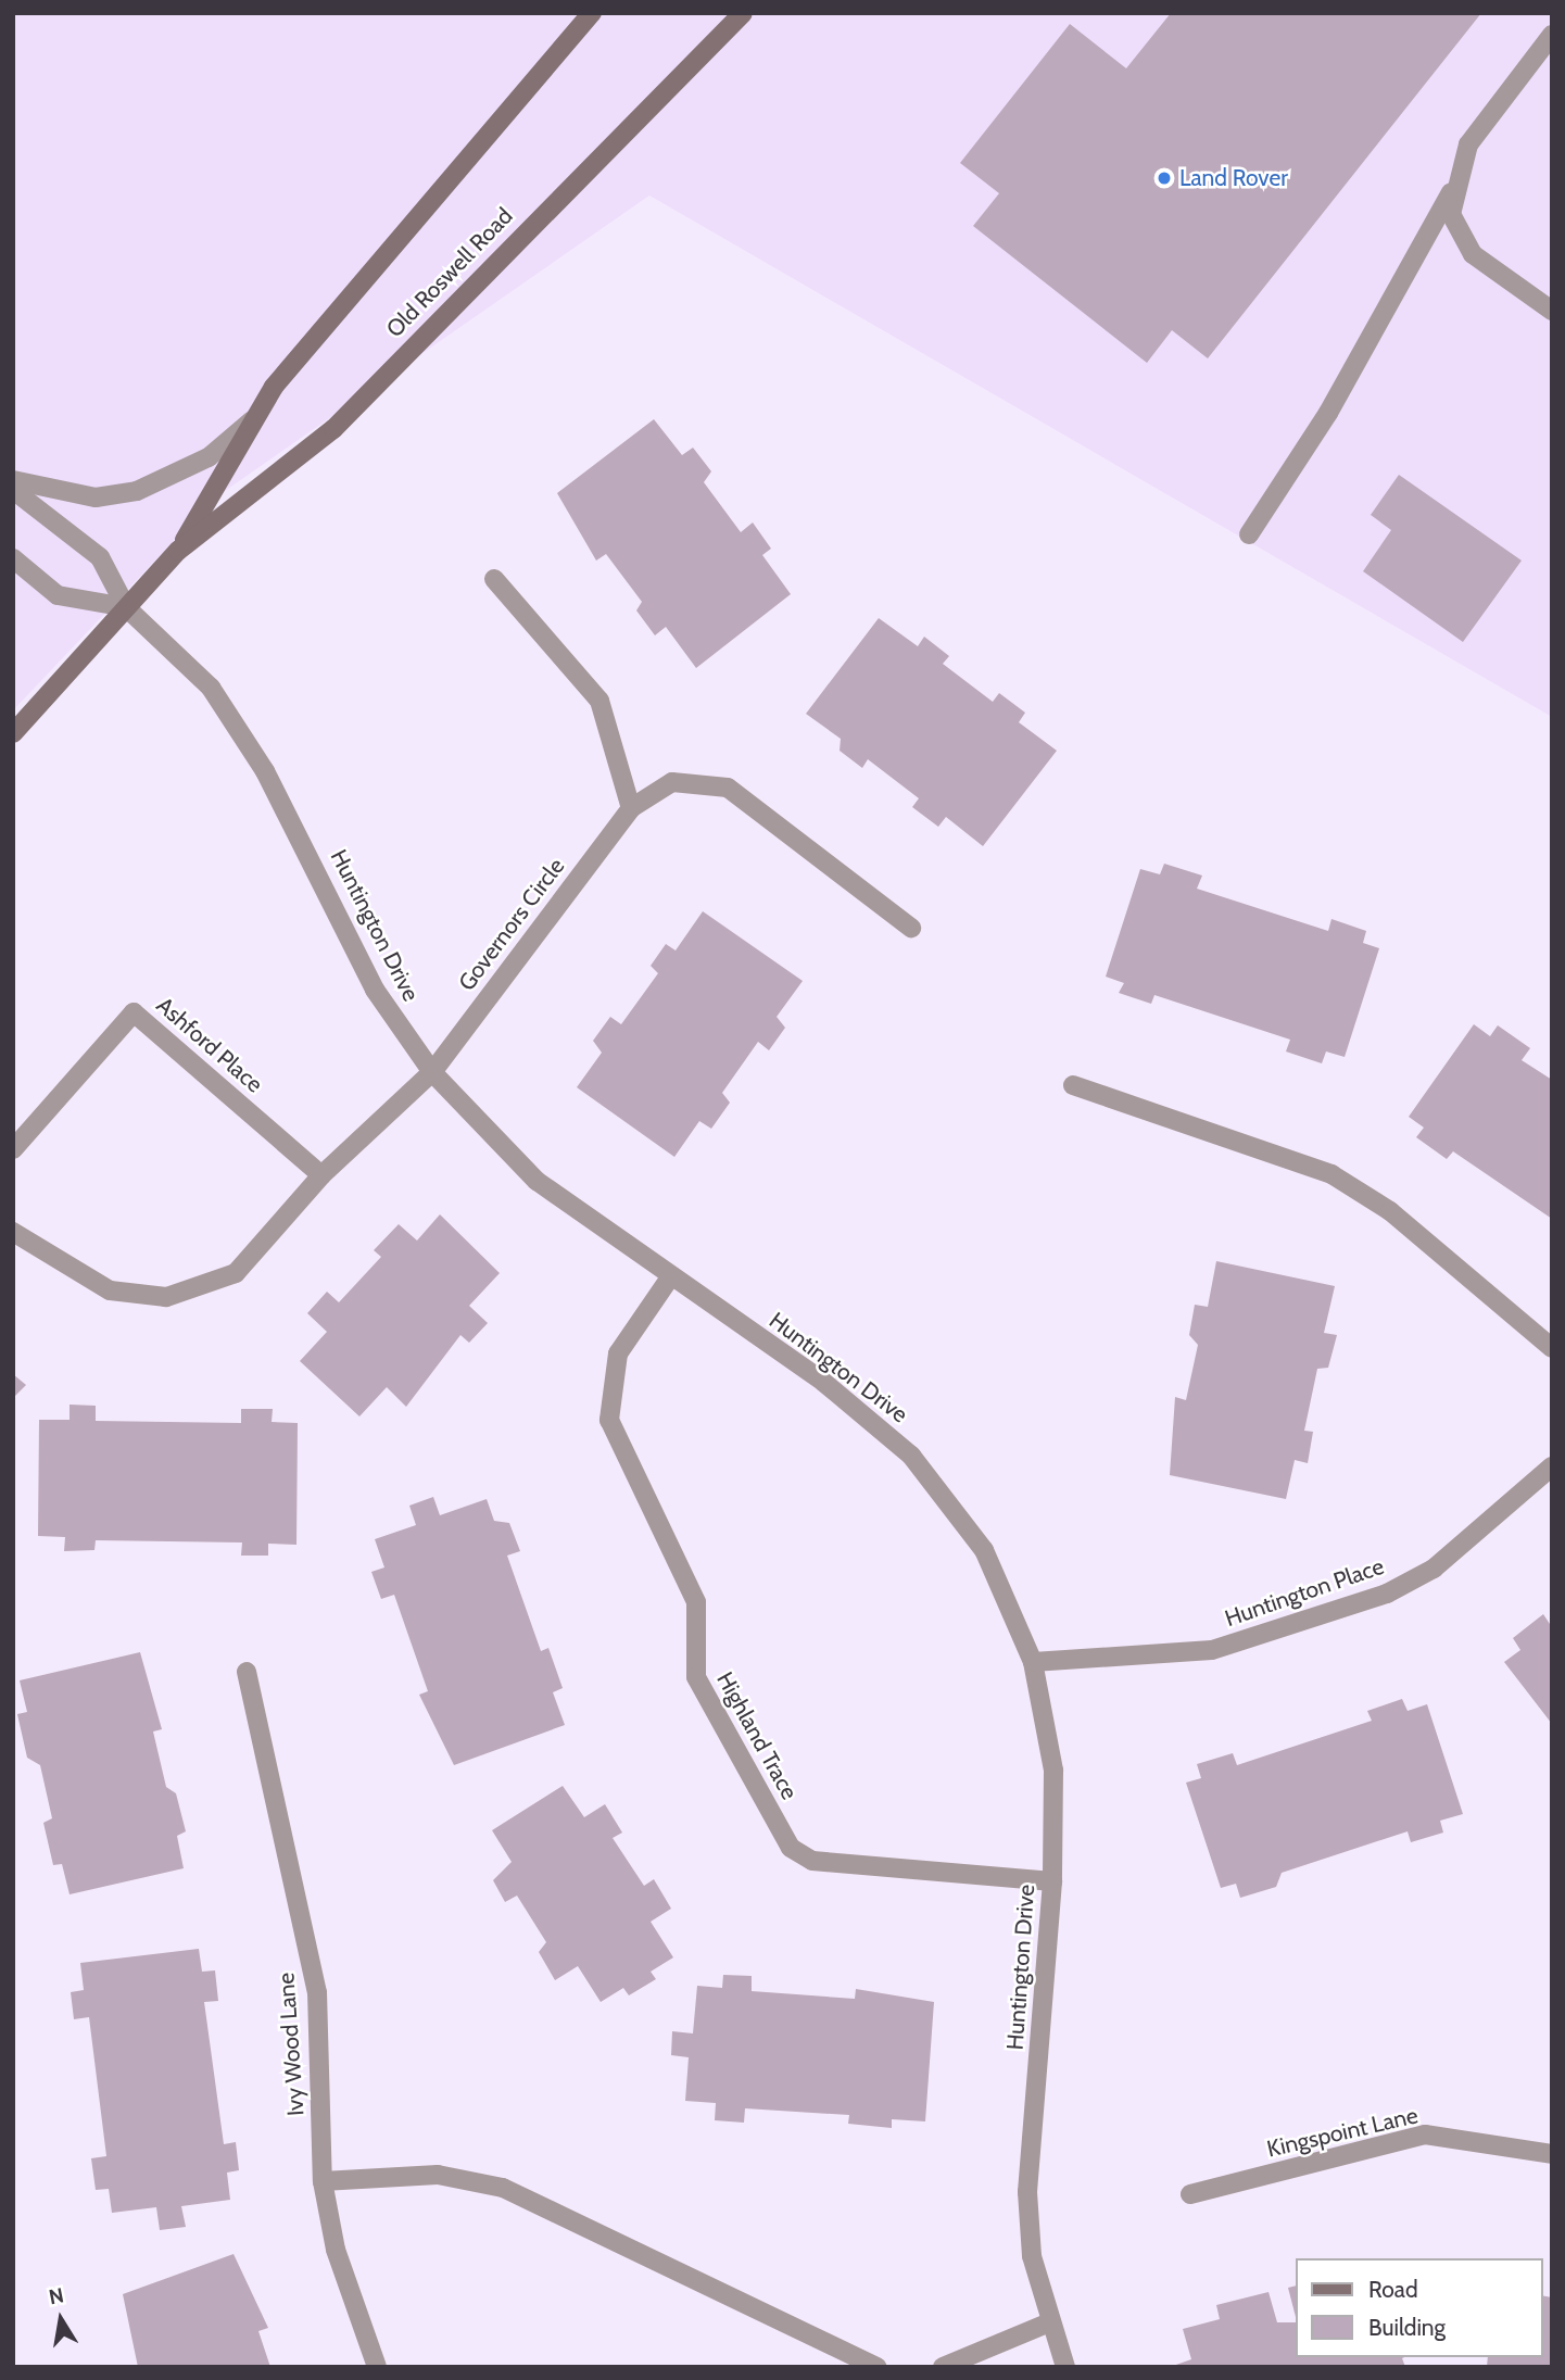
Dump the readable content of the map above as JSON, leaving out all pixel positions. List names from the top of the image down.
{
  "streets": {
    "street": [
      "Old Roswell Road",
      "Governors Circle",
      "Huntington Drive",
      "Ashford Place",
      "Huntington Place",
      "Highland Trace",
      "Ivy Wood Lane",
      "Kingspoint Lane"
    ]
  },
  "crossings": [
    ["Old Roswell Road", "Huntington Drive"],
    ["Governors Circle", "Huntington Drive"],
    ["Huntington Drive", "Huntington Place"],
    ["Huntington Drive", "Highland Trace"]
  ],
  "places": ["Land Rover"],
  "legend": ["Road", "Building"],
  "north": "top"
}
